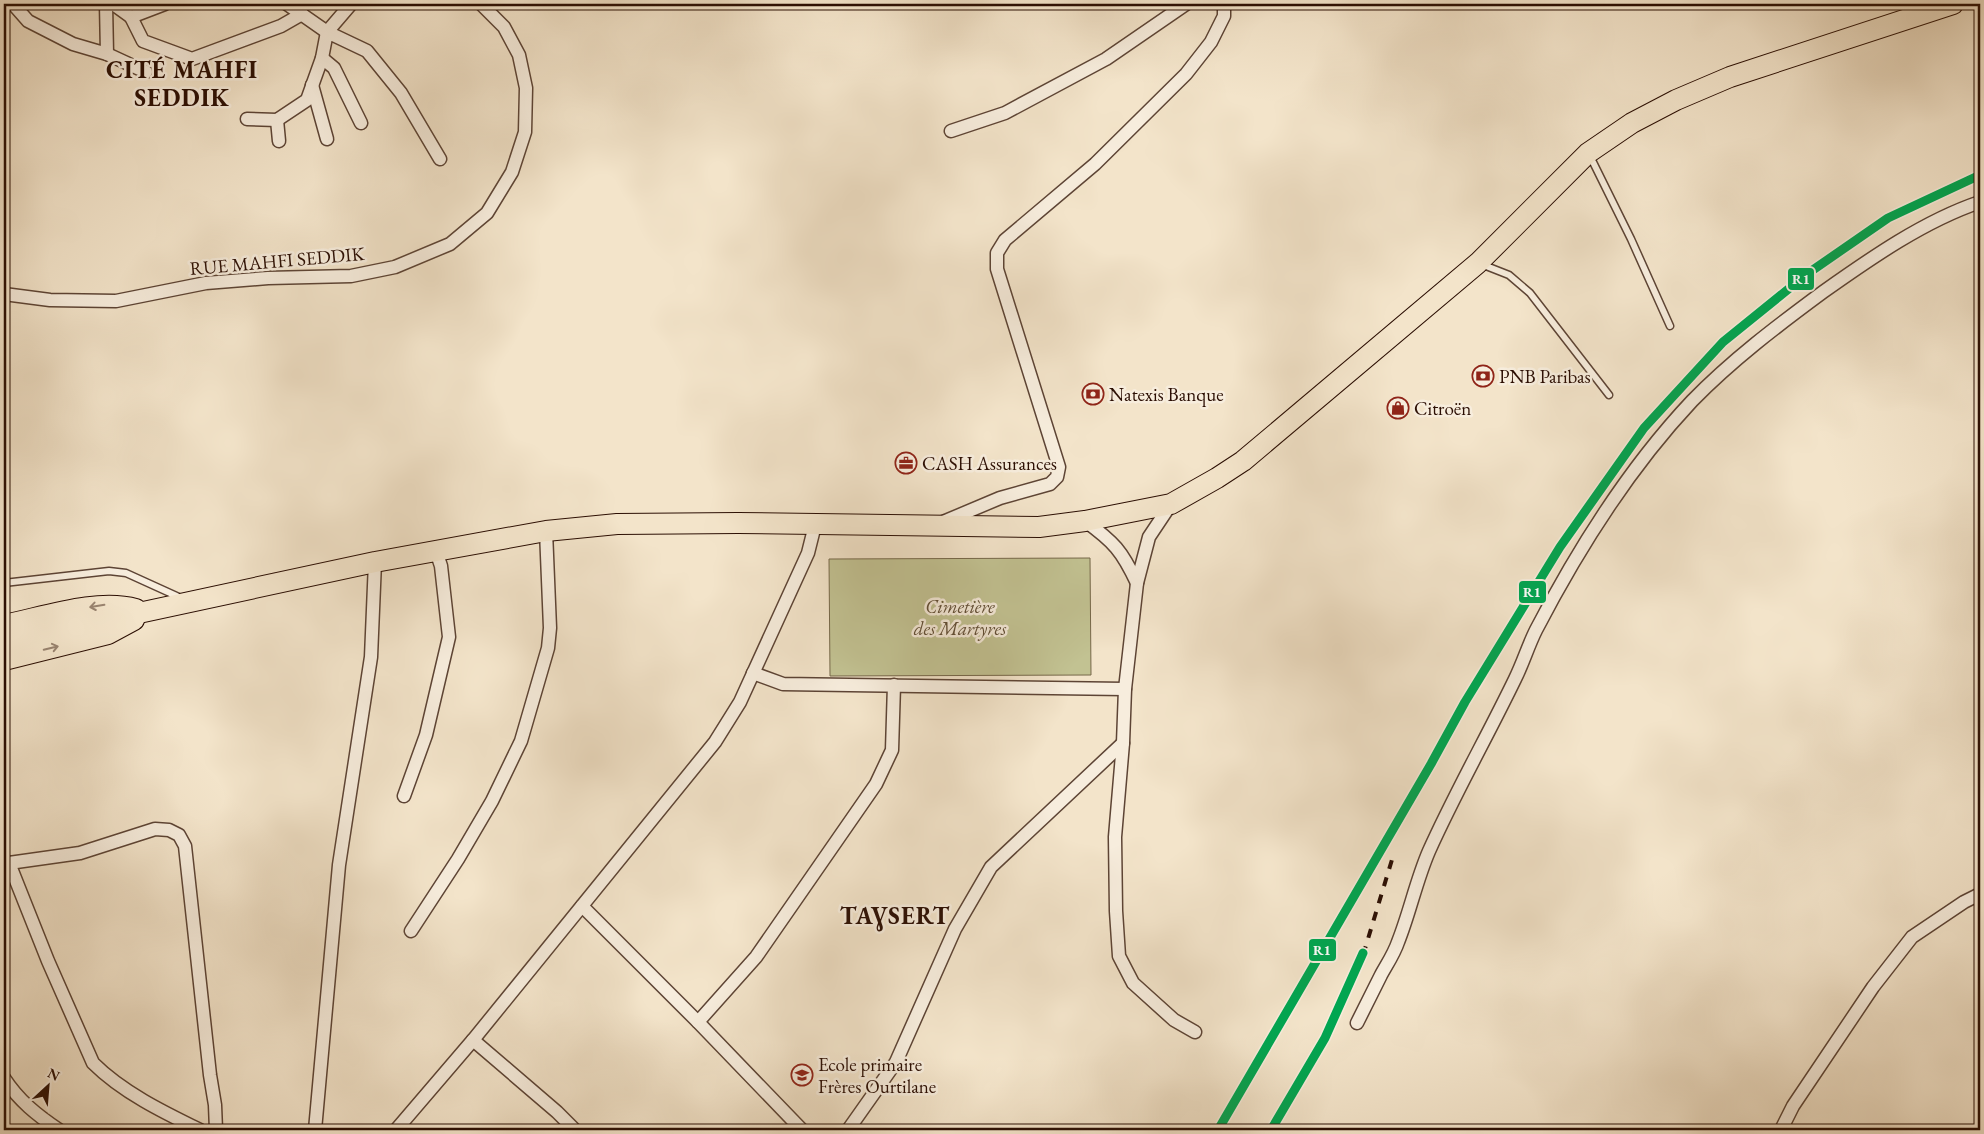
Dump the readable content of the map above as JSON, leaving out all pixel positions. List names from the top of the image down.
{
  "streets": {
    "street": ["RUE MAHFI SEDDIK"]
  },
  "districts": ["CITÉ MAHFI SEDDIK", "TAƔSERT"],
  "parks": ["Cimetière des Martyres"],
  "places": {
    "bank": ["PNB Paribas", "Natexis Banque"],
    "shop": ["Citroën"],
    "office": ["CASH Assurances"],
    "school or university": ["Ecole primaire Frères Ourtilane"]
  },
  "lines": ["transit line R1"],
  "north": "top right"
}
